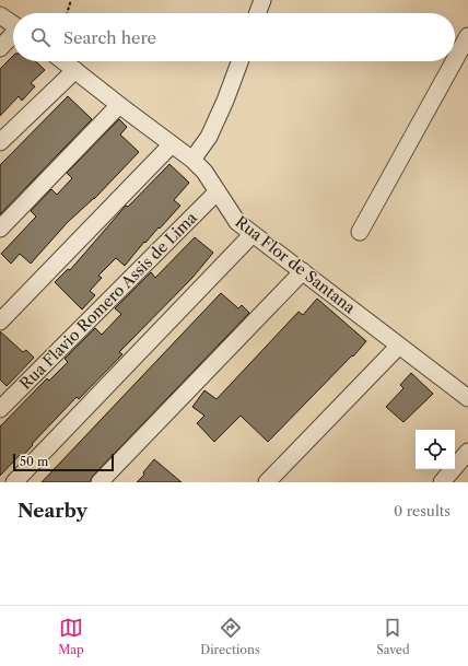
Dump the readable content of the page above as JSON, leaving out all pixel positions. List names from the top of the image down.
{
  "streets": {
    "street": ["Rua Flor de Santana", "Rua Flavio Romero Assis de Lima"]
  },
  "crossings": [
    ["Rua Flor de Santana", "Rua Flavio Romero Assis de Lima"]
  ],
  "scale_bar": "50 m",
  "page": {
    "search": "Search here",
    "scale": "50 m",
    "heading": ["Nearby", "0 results"],
    "nav": ["Map", "Directions", "Saved"]
  }
}
